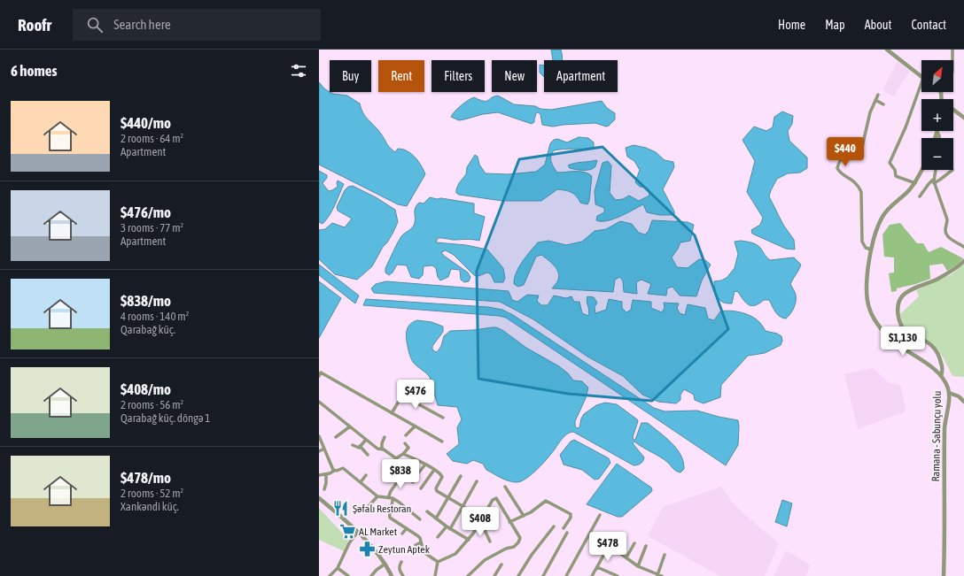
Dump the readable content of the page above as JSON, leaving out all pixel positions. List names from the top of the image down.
{
  "streets": {
    "street": ["Ramana - Sabunçu yolu"]
  },
  "places": {
    "restaurant": ["Şəfalı Restoran"],
    "supermarket": ["AL Market"],
    "pharmacy": ["Zeytun Aptek"]
  },
  "north": "top right",
  "page": {
    "header": "Roofr",
    "search": "Search here",
    "nav": [
      "Home",
      "Map",
      "About",
      "Contact"
    ],
    "heading": "6 homes",
    "map_buttons": ["+", "−"],
    "chip": [
      "Buy",
      "Rent",
      "Filters",
      "New",
      "Apartment"
    ],
    "list": [
      {
        "name": "$440/mo",
        "note": "2 rooms · 64 m² · Apartment"
      },
      {
        "name": "$476/mo",
        "note": "3 rooms · 77 m² · Apartment"
      },
      {
        "name": "$838/mo",
        "note": "4 rooms · 140 m² · Qarabağ küç."
      },
      {
        "name": "$408/mo",
        "note": "2 rooms · 56 m² · Qarabağ küç. döngə 1"
      },
      {
        "name": "$478/mo",
        "note": "2 rooms · 52 m² · Xankəndi küç."
      }
    ],
    "price": [
      "$440",
      "$1,130",
      "$476",
      "$838",
      "$408",
      "$478"
    ]
  }
}
